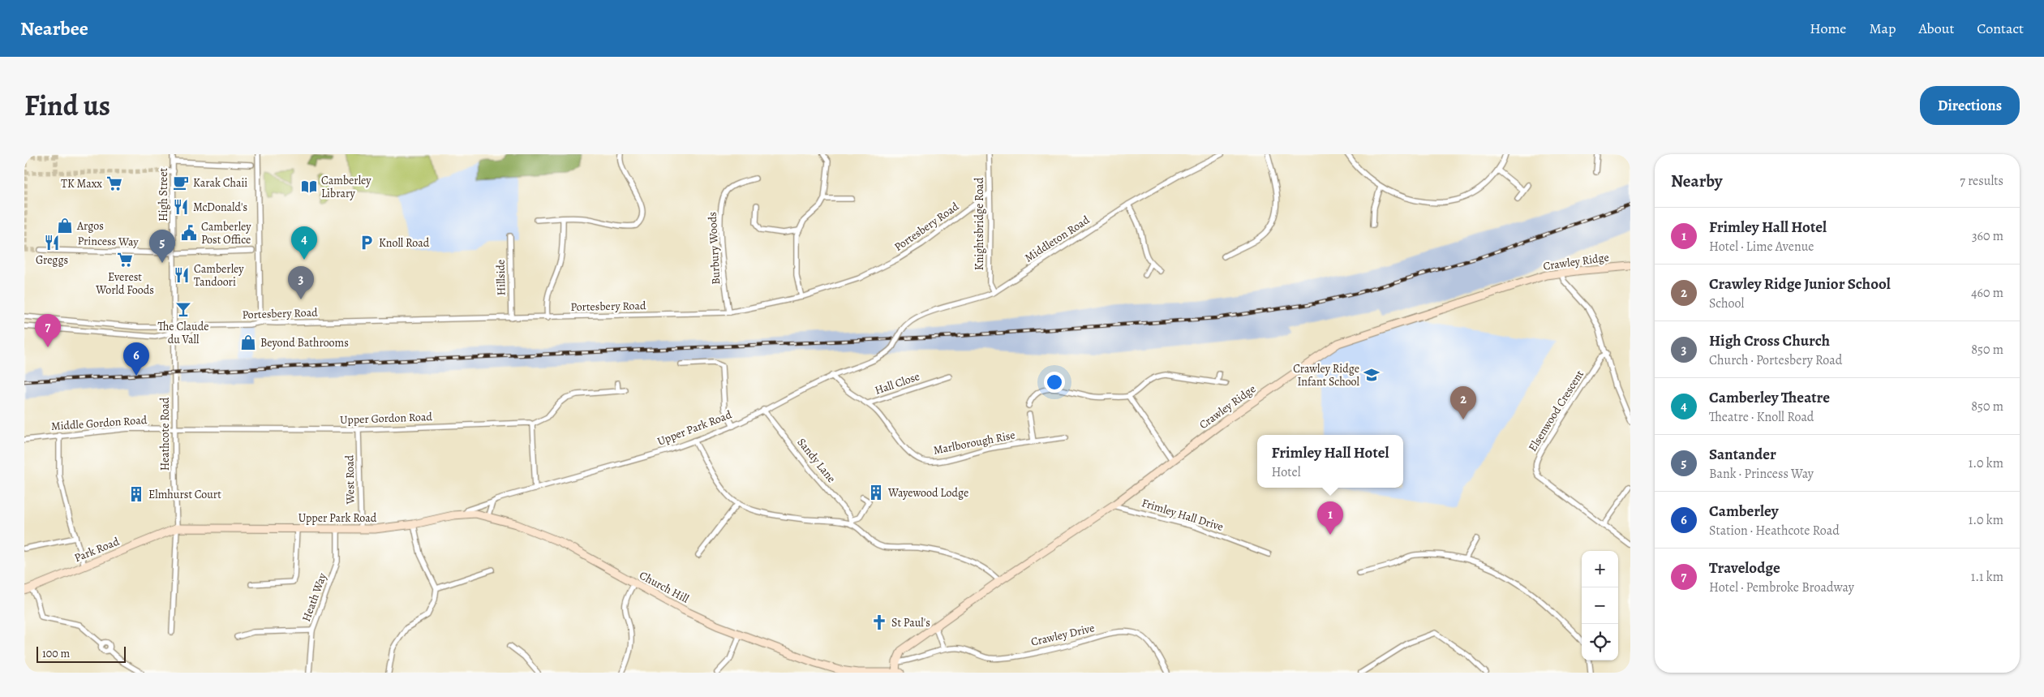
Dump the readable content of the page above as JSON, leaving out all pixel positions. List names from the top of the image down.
{
  "streets": {
    "street": [
      "High Street",
      "Knightsbridge Road",
      "Portesbery Road",
      "Middleton Road",
      "Princess Way",
      "Burbury Woods",
      "Crawley Ridge",
      "Hillside",
      "Hall Close",
      "Elsenwood Crescent",
      "Upper Gordon Road",
      "Middle Gordon Road",
      "Upper Park Road",
      "Heathcote Road",
      "Marlborough Rise",
      "Sandy Lane",
      "West Road",
      "Frimley Hall Drive",
      "Park Road",
      "Church Hill",
      "Heath Way",
      "Crawley Drive"
    ]
  },
  "crossings": [
    ["High Street", "Portesbery Road"],
    ["High Street", "Princess Way"],
    ["High Street", "Heathcote Road"],
    ["Knightsbridge Road", "Portesbery Road"],
    ["Knightsbridge Road", "Middleton Road"],
    ["Portesbery Road", "Burbury Woods"],
    ["Portesbery Road", "Hillside"],
    ["Portesbery Road", "Heathcote Road"],
    ["Middleton Road", "Upper Park Road"],
    ["Crawley Ridge", "Sandy Lane"],
    ["Crawley Ridge", "Frimley Hall Drive"],
    ["Crawley Ridge", "Crawley Drive"],
    ["Hall Close", "Marlborough Rise"],
    ["Upper Gordon Road", "Middle Gordon Road"],
    ["Upper Gordon Road", "Heathcote Road"],
    ["Upper Gordon Road", "West Road"],
    ["Middle Gordon Road", "Heathcote Road"],
    ["Upper Park Road", "Heathcote Road"],
    ["Upper Park Road", "Marlborough Rise"],
    ["Upper Park Road", "Sandy Lane"],
    ["Upper Park Road", "West Road"],
    ["Upper Park Road", "Park Road"],
    ["Upper Park Road", "Church Hill"],
    ["Upper Park Road", "Heath Way"],
    ["Heathcote Road", "Park Road"]
  ],
  "places": {
    "cafe": ["Karak Chaii"],
    "supermarket": ["TK Maxx", "Everest World Foods"],
    "library": ["Camberley Library"],
    "restaurant": ["McDonald's", "Greggs", "Camberley Tandoori"],
    "shop": ["Argos", "Beyond Bathrooms"],
    "public building": ["Camberley Post Office"],
    "parking": ["Knoll Road"],
    "bar": ["The Claude du Vall"],
    "school or university": ["Crawley Ridge Infant School"],
    "building": ["Wayewood Lodge", "Elmhurst Court"],
    "church": ["St Paul's"]
  },
  "scale_bar": "100 m",
  "page": {
    "header": "Nearbee",
    "nav": [
      "Home",
      "Map",
      "About",
      "Contact"
    ],
    "title": "Find us",
    "buttons": "Directions",
    "heading": ["Nearby", "7 results"],
    "list": [
      {
        "mark": "1",
        "name": "Frimley Hall Hotel",
        "note": "Hotel · Lime Avenue",
        "value": "360 m"
      },
      {
        "mark": "2",
        "name": "Crawley Ridge Junior School",
        "note": "School",
        "value": "460 m"
      },
      {
        "mark": "3",
        "name": "High Cross Church",
        "note": "Church · Portesbery Road",
        "value": "850 m"
      },
      {
        "mark": "4",
        "name": "Camberley Theatre",
        "note": "Theatre · Knoll Road",
        "value": "850 m"
      },
      {
        "mark": "5",
        "name": "Santander",
        "note": "Bank · Princess Way",
        "value": "1.0 km"
      },
      {
        "mark": "6",
        "name": "Camberley",
        "note": "Station · Heathcote Road",
        "value": "1.0 km"
      },
      {
        "mark": "7",
        "name": "Travelodge",
        "note": "Hotel · Pembroke Broadway",
        "value": "1.1 km"
      }
    ],
    "pins": [
      "4",
      "5",
      "3",
      "7",
      "6",
      "2",
      "1"
    ],
    "popup": ["Frimley Hall Hotel", "Hotel"],
    "map_buttons": ["+", "−"],
    "scale": "100 m"
  }
}
